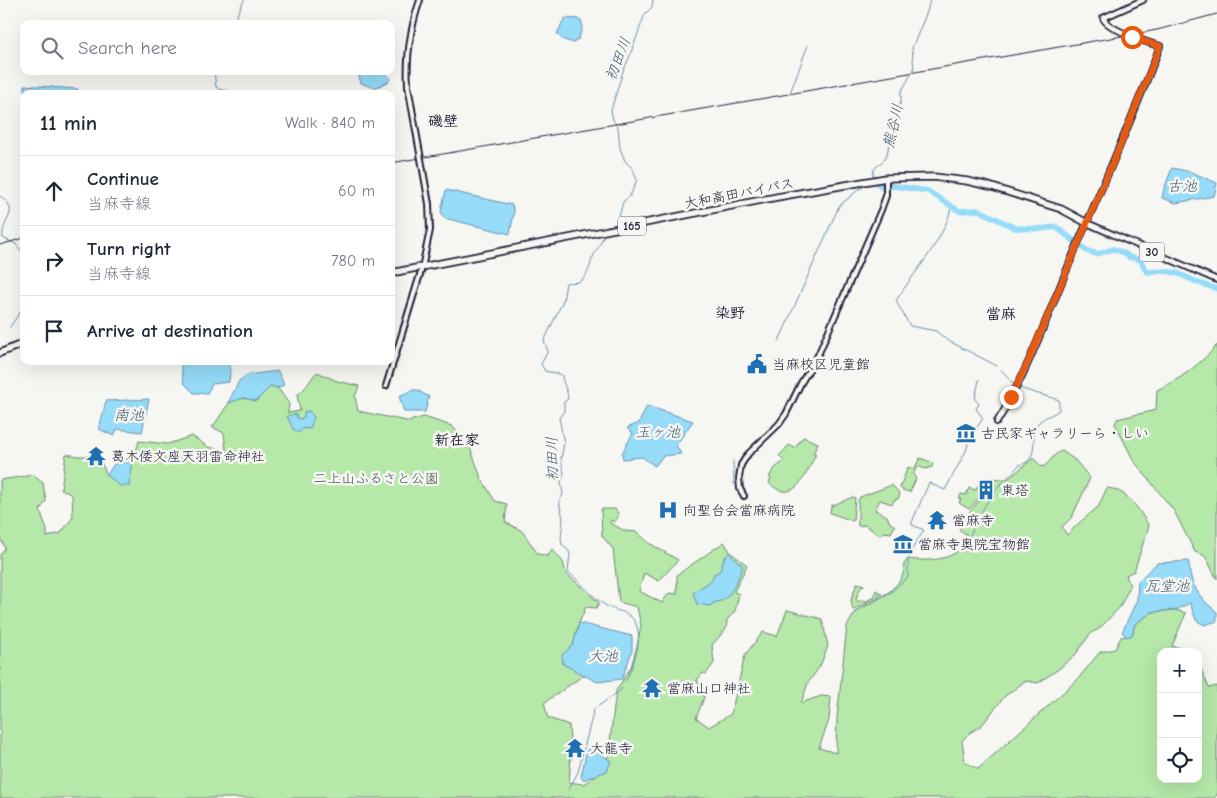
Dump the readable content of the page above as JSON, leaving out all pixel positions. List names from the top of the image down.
{
  "streets": {
    "highway": ["大和高田バイパス", "165"],
    "main road": ["30"]
  },
  "crossings": [
    ["大和高田バイパス", "30"]
  ],
  "districts": [
    "磯壁",
    "染野",
    "當麻",
    "新在家"
  ],
  "water": [
    "初田川",
    "熊谷川",
    "古池",
    "南池",
    "玉ヶ池",
    "瓦堂池",
    "大池"
  ],
  "parks": ["二上山ふるさと公園"],
  "places": {
    "public building": ["当麻校区児童館"],
    "museum": ["古民家ギャラリーら・しい", "當麻寺奥院宝物館"],
    "temple": [
      "葛木倭文座天羽雷命神社",
      "當麻寺",
      "當麻山口神社",
      "大龍寺"
    ],
    "building": ["東塔"],
    "hospital": ["向聖台会當麻病院"]
  },
  "page": {
    "search": "Search here",
    "heading": ["11 min", "Walk · 840 m"],
    "list": [
      ["Continue", "当麻寺線", "60 m"],
      ["Turn right", "当麻寺線", "780 m"],
      "Arrive at destination"
    ],
    "map_buttons": ["+", "−"]
  }
}
